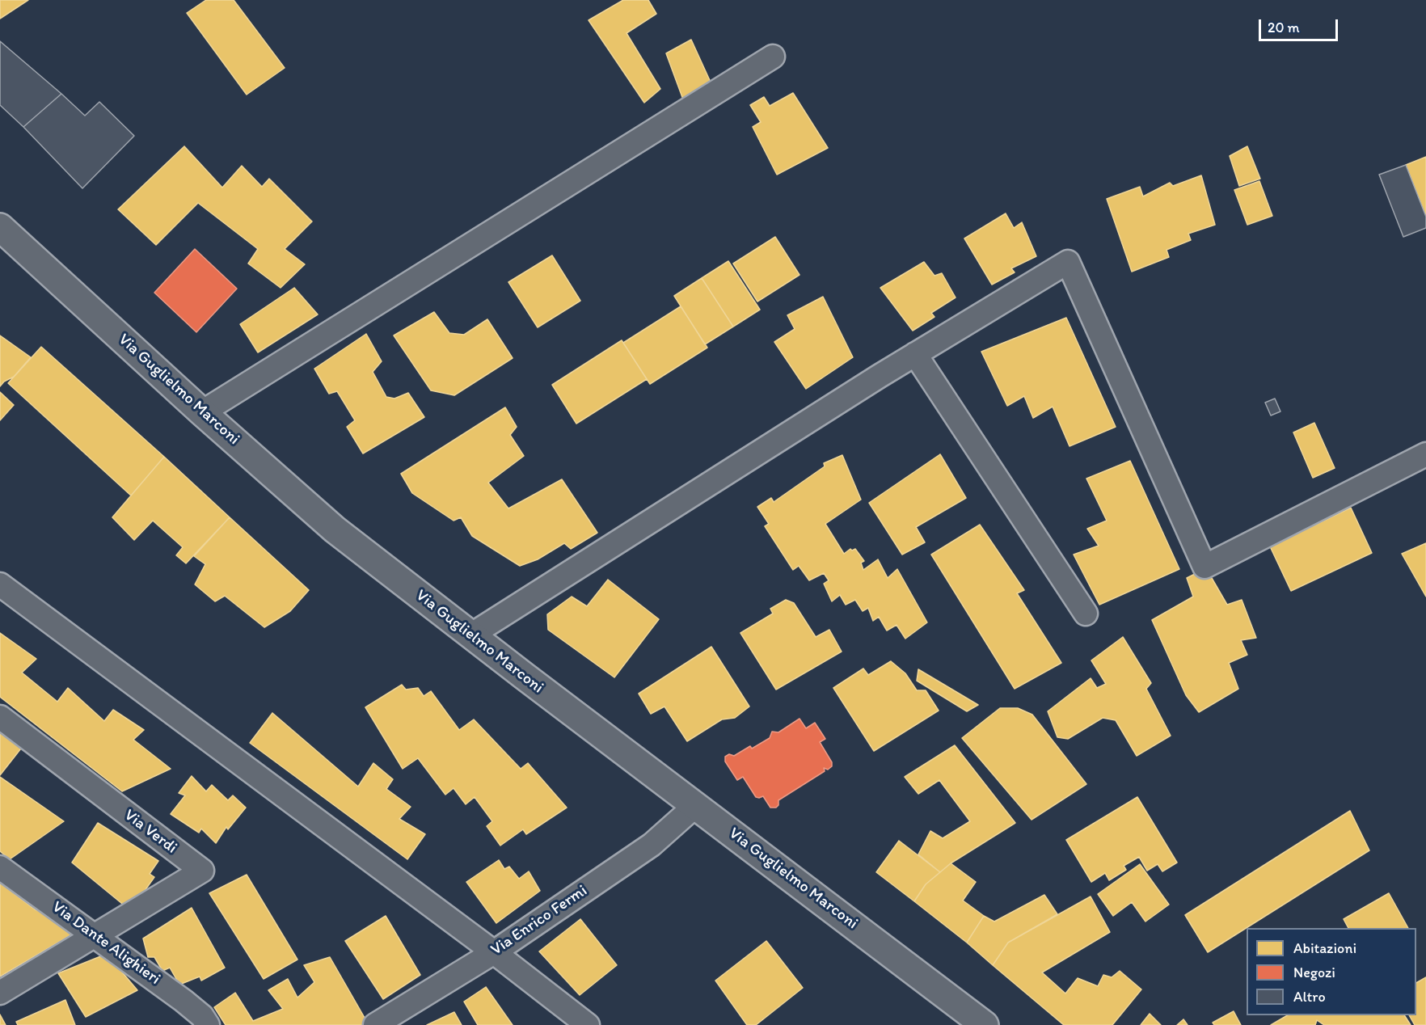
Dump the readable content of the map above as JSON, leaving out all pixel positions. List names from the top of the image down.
{
  "streets": {
    "street": [
      "Via Guglielmo Marconi",
      "Via Verdi",
      "Via Enrico Fermi",
      "Via Dante Alighieri"
    ]
  },
  "crossings": [
    ["Via Guglielmo Marconi", "Via Enrico Fermi"],
    ["Via Verdi", "Via Dante Alighieri"]
  ],
  "legend": ["Abitazioni", "Negozi", "Altro"],
  "scale_bar": "20 m"
}
